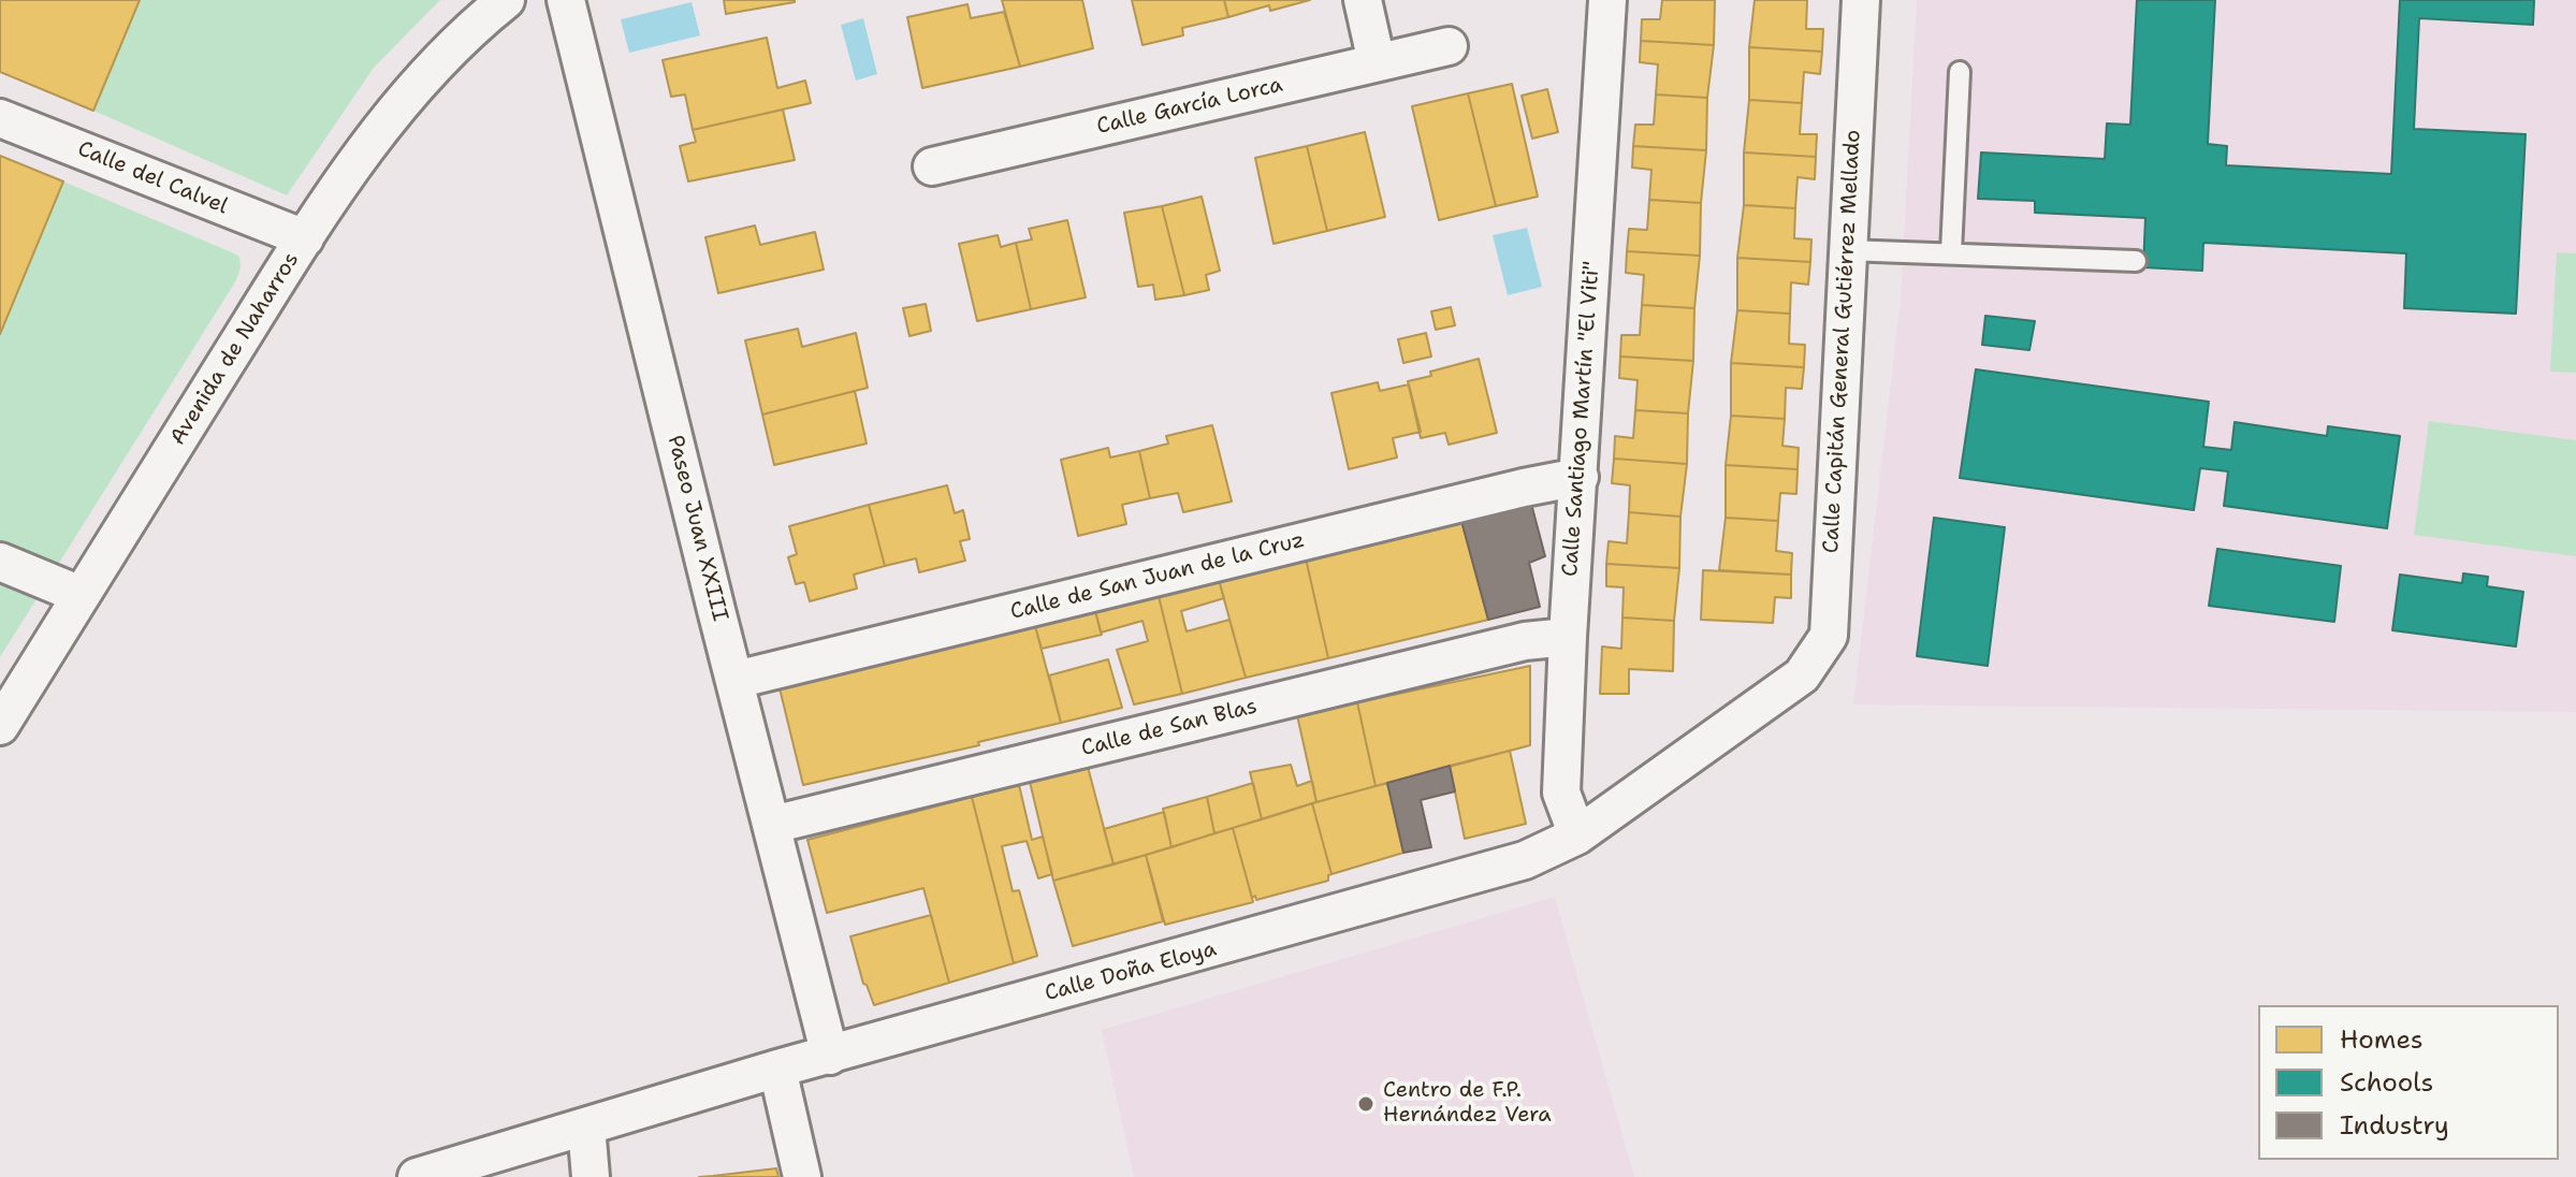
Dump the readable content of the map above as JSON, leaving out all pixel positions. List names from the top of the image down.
{
  "streets": {
    "street": [
      "Calle García Lorca",
      "Calle del Calvel",
      "Calle Capitán General Gutiérrez Mellado",
      "Avenida de Naharros",
      "Calle Santiago Martín \"El Viti\"",
      "Paseo Juan XXIII",
      "Calle de San Juan de la Cruz",
      "Calle de San Blas",
      "Calle Doña Eloya"
    ]
  },
  "crossings": [
    ["Calle del Calvel", "Avenida de Naharros"],
    ["Calle Capitán General Gutiérrez Mellado", "Calle Doña Eloya"],
    ["Calle Santiago Martín \"El Viti\"", "Calle de San Juan de la Cruz"],
    ["Calle Santiago Martín \"El Viti\"", "Calle de San Blas"],
    ["Calle Santiago Martín \"El Viti\"", "Calle Doña Eloya"],
    ["Paseo Juan XXIII", "Calle de San Juan de la Cruz"],
    ["Paseo Juan XXIII", "Calle de San Blas"],
    ["Paseo Juan XXIII", "Calle Doña Eloya"]
  ],
  "places": ["Centro de F.P. Hernández Vera"],
  "legend": ["Homes", "Schools", "Industry"]
}
